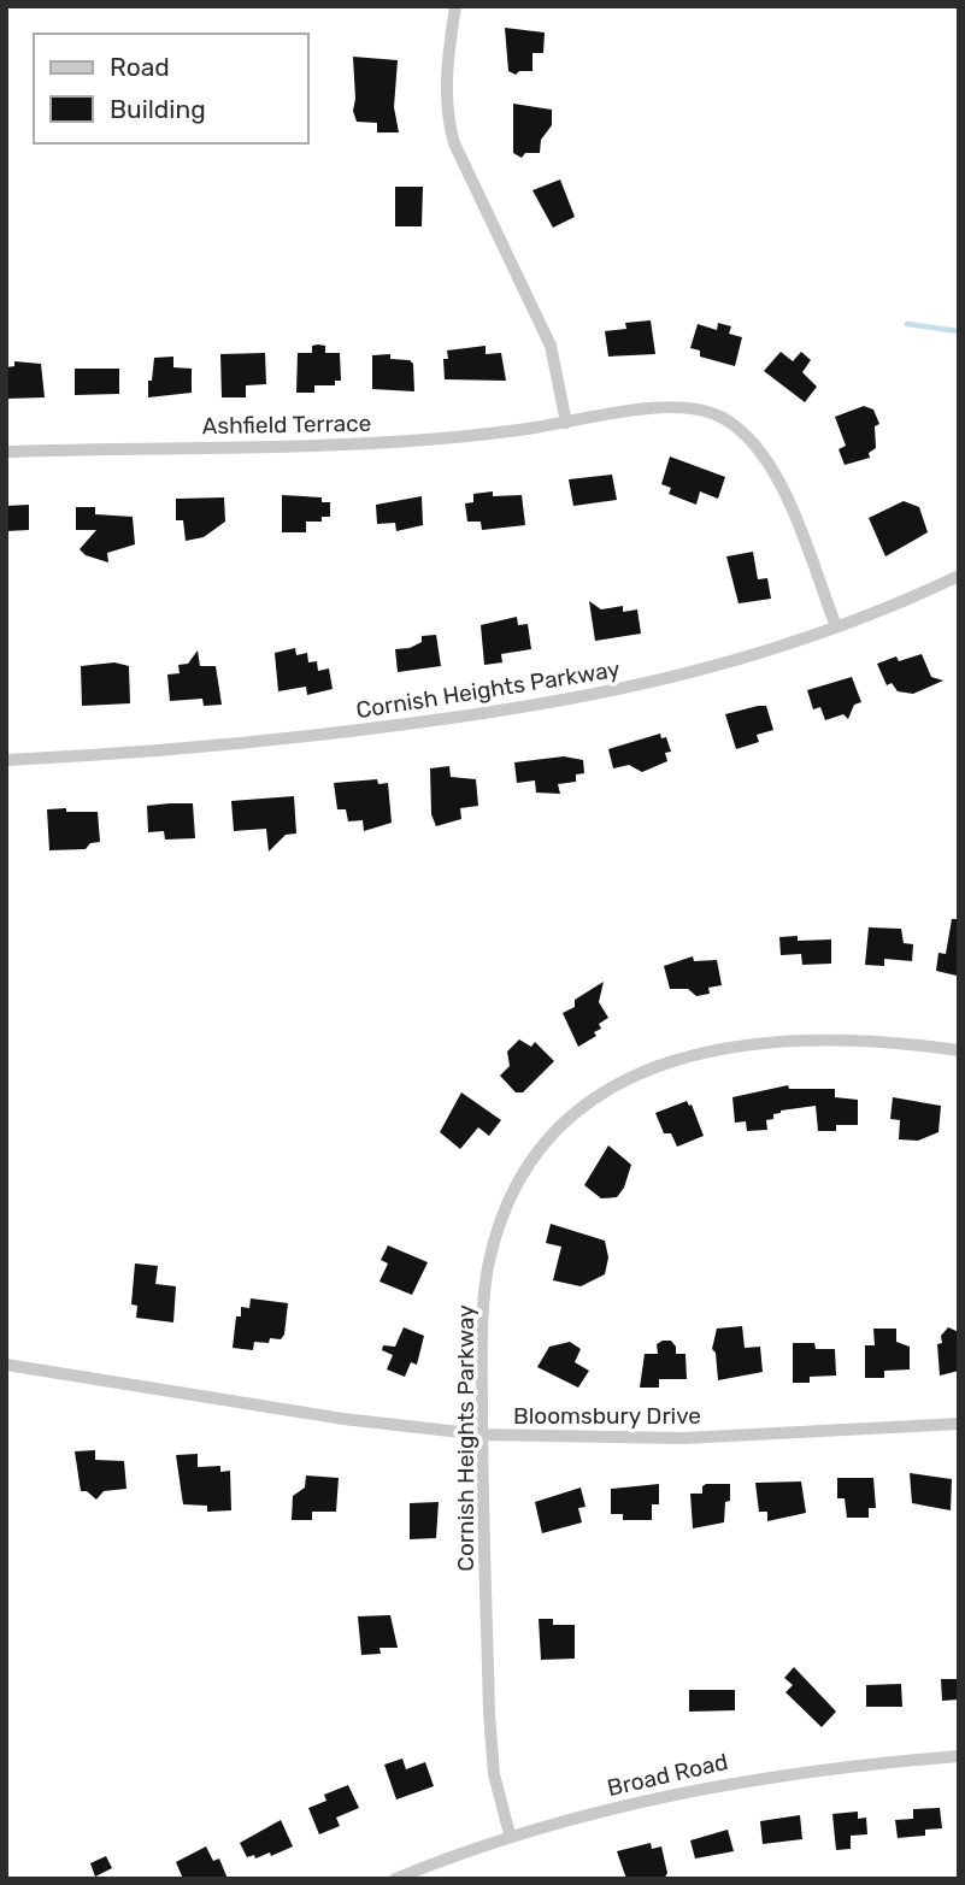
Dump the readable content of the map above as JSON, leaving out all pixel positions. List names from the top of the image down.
{
  "streets": {
    "street": [
      "Ashfield Terrace",
      "Cornish Heights Parkway",
      "Bloomsbury Drive",
      "Broad Road"
    ]
  },
  "crossings": [
    ["Ashfield Terrace", "Cornish Heights Parkway"],
    ["Cornish Heights Parkway", "Bloomsbury Drive"],
    ["Cornish Heights Parkway", "Broad Road"]
  ],
  "legend": ["Road", "Building"]
}
